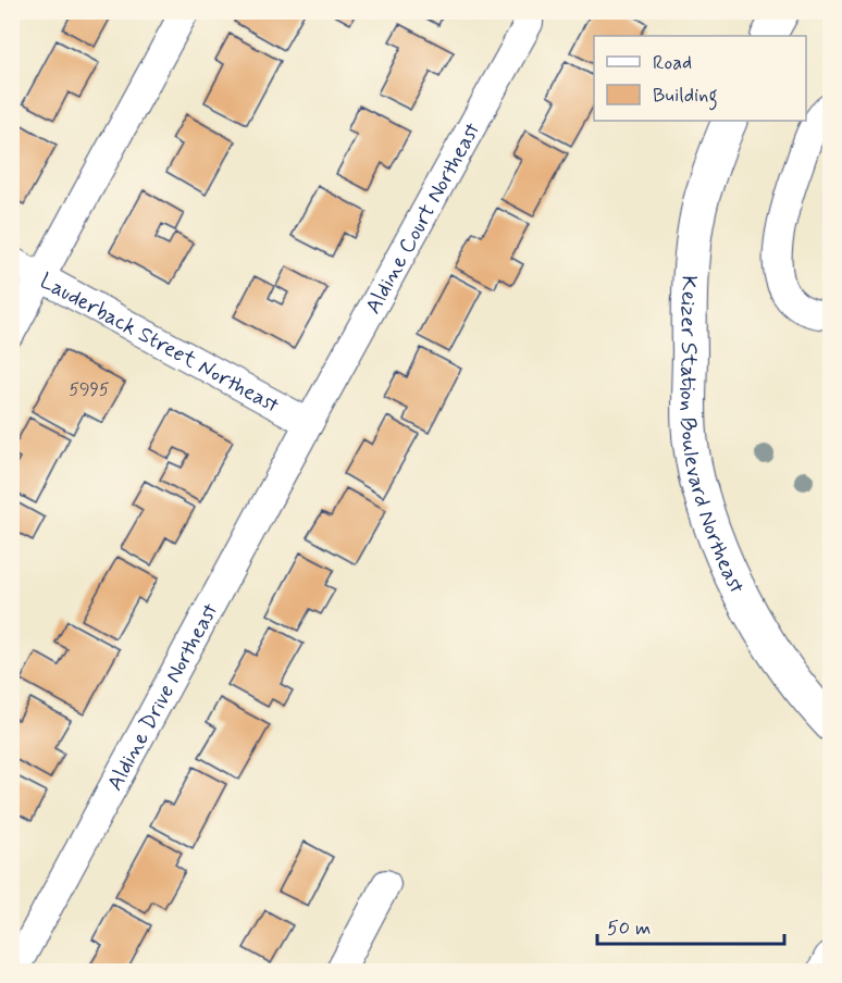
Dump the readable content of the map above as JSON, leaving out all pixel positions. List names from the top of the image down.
{
  "streets": {
    "main road": ["Keizer Station Boulevard Northeast"],
    "street": ["Aldine Court Northeast", "Lauderback Street Northeast", "Aldine Drive Northeast"]
  },
  "crossings": [
    ["Aldine Court Northeast", "Lauderback Street Northeast"],
    ["Aldine Court Northeast", "Aldine Drive Northeast"],
    ["Lauderback Street Northeast", "Aldine Drive Northeast"]
  ],
  "house_numbers": ["5995"],
  "legend": ["Road", "Building"],
  "scale_bar": "50 m"
}
